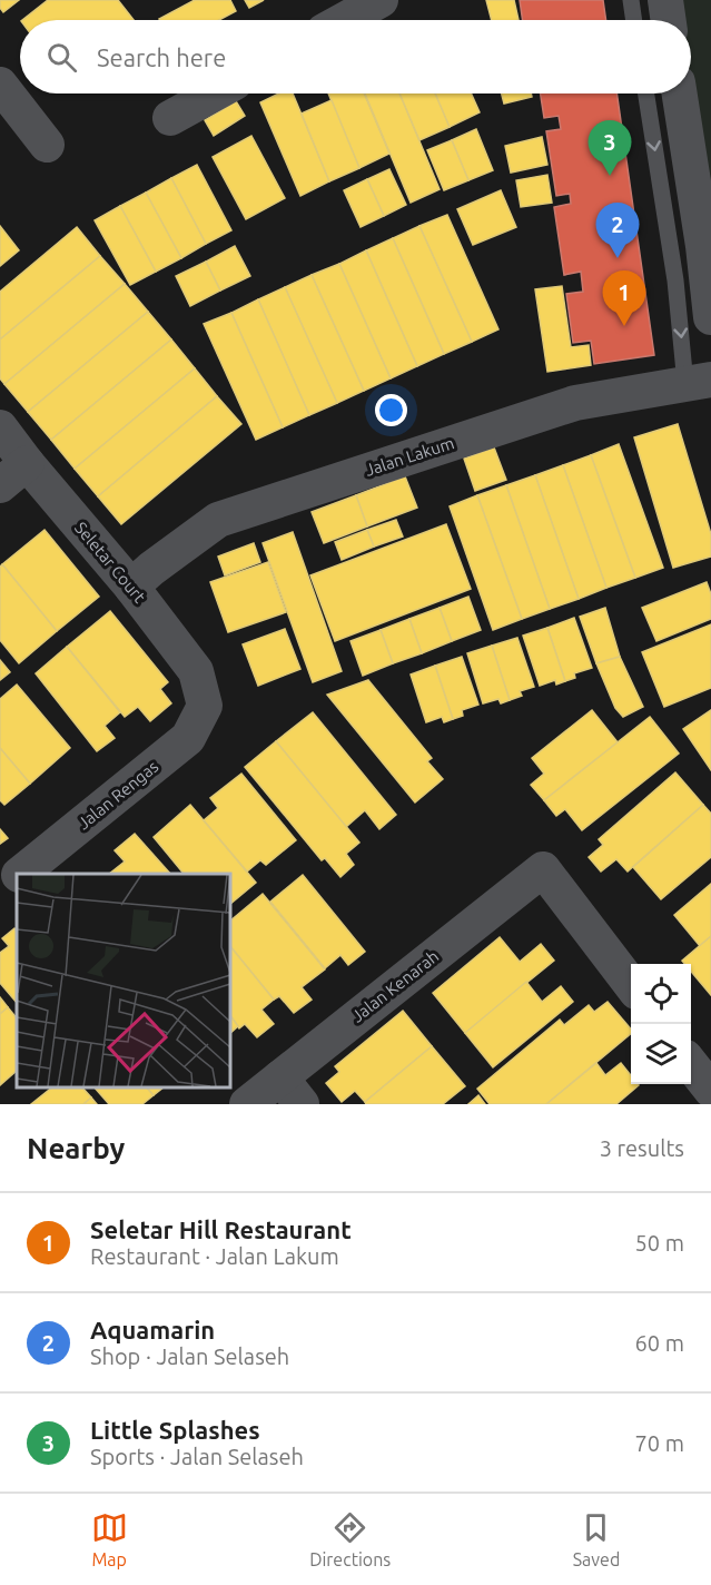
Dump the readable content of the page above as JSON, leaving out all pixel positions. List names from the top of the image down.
{
  "streets": {
    "street": [
      "Jalan Lakum",
      "Seletar Court",
      "Jalan Rengas",
      "Jalan Kenarah"
    ]
  },
  "crossings": [
    ["Jalan Lakum", "Seletar Court"],
    ["Seletar Court", "Jalan Rengas"]
  ],
  "page": {
    "search": "Search here",
    "pins": ["3", "2", "1"],
    "heading": ["Nearby", "3 results"],
    "list": [
      {
        "mark": "1",
        "name": "Seletar Hill Restaurant",
        "note": "Restaurant · Jalan Lakum",
        "value": "50 m"
      },
      {
        "mark": "2",
        "name": "Aquamarin",
        "note": "Shop · Jalan Selaseh",
        "value": "60 m"
      },
      {
        "mark": "3",
        "name": "Little Splashes",
        "note": "Sports · Jalan Selaseh",
        "value": "70 m"
      }
    ],
    "nav": ["Map", "Directions", "Saved"]
  }
}
